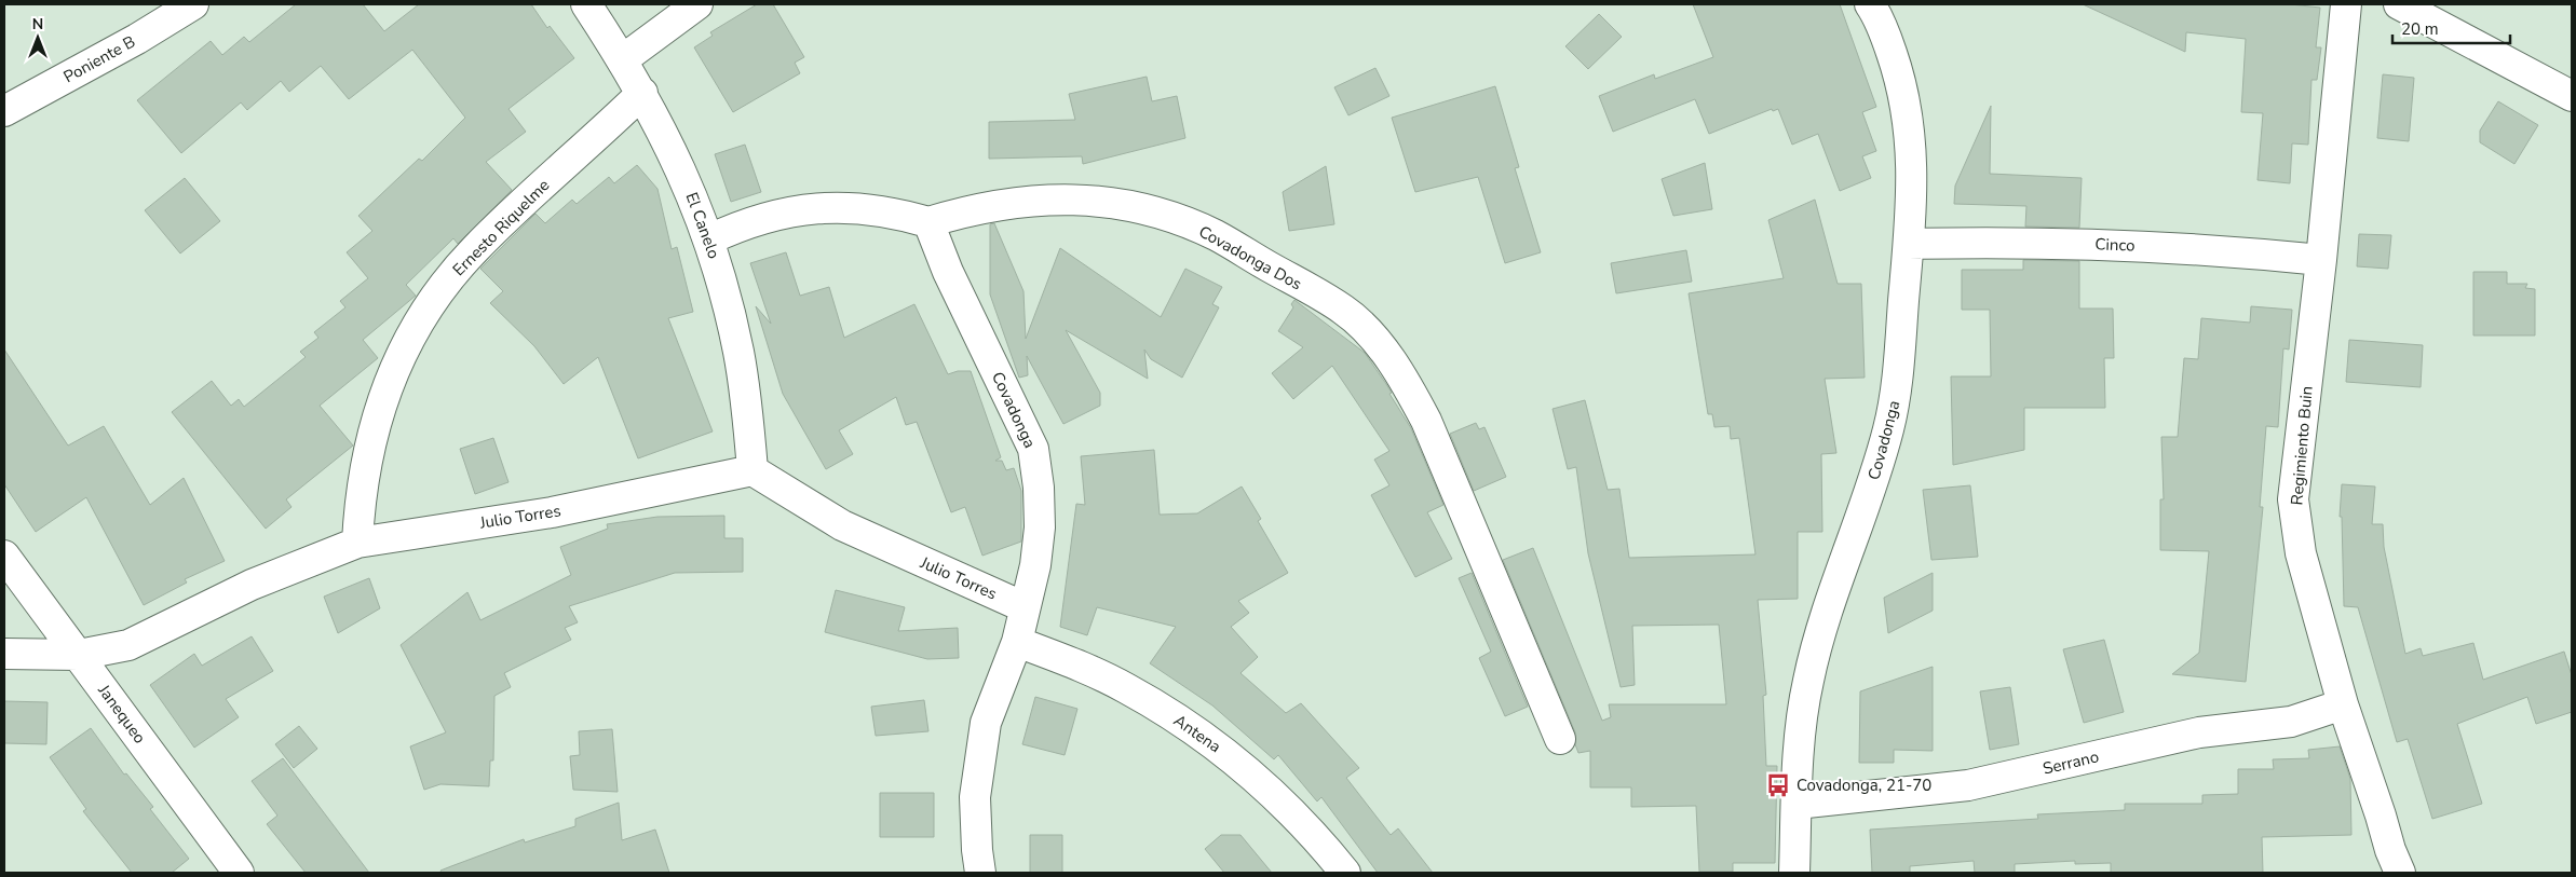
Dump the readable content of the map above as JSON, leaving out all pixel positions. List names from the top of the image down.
{
  "streets": {
    "street": [
      "Poniente B",
      "El Canelo",
      "Ernesto Riquelme",
      "Cinco",
      "Covadonga Dos",
      "Covadonga",
      "Regimiento Buin",
      "Julio Torres",
      "Janequeo",
      "Antena",
      "Serrano"
    ]
  },
  "crossings": [
    ["El Canelo", "Ernesto Riquelme"],
    ["El Canelo", "Julio Torres"],
    ["Ernesto Riquelme", "Julio Torres"],
    ["Cinco", "Covadonga"],
    ["Cinco", "Regimiento Buin"],
    ["Covadonga Dos", "Covadonga"],
    ["Covadonga", "Julio Torres"],
    ["Covadonga", "Antena"],
    ["Covadonga", "Serrano"],
    ["Regimiento Buin", "Serrano"],
    ["Julio Torres", "Janequeo"]
  ],
  "places": {
    "bus stop": ["Covadonga, 21-70"]
  },
  "scale_bar": "20 m",
  "north": "top"
}
